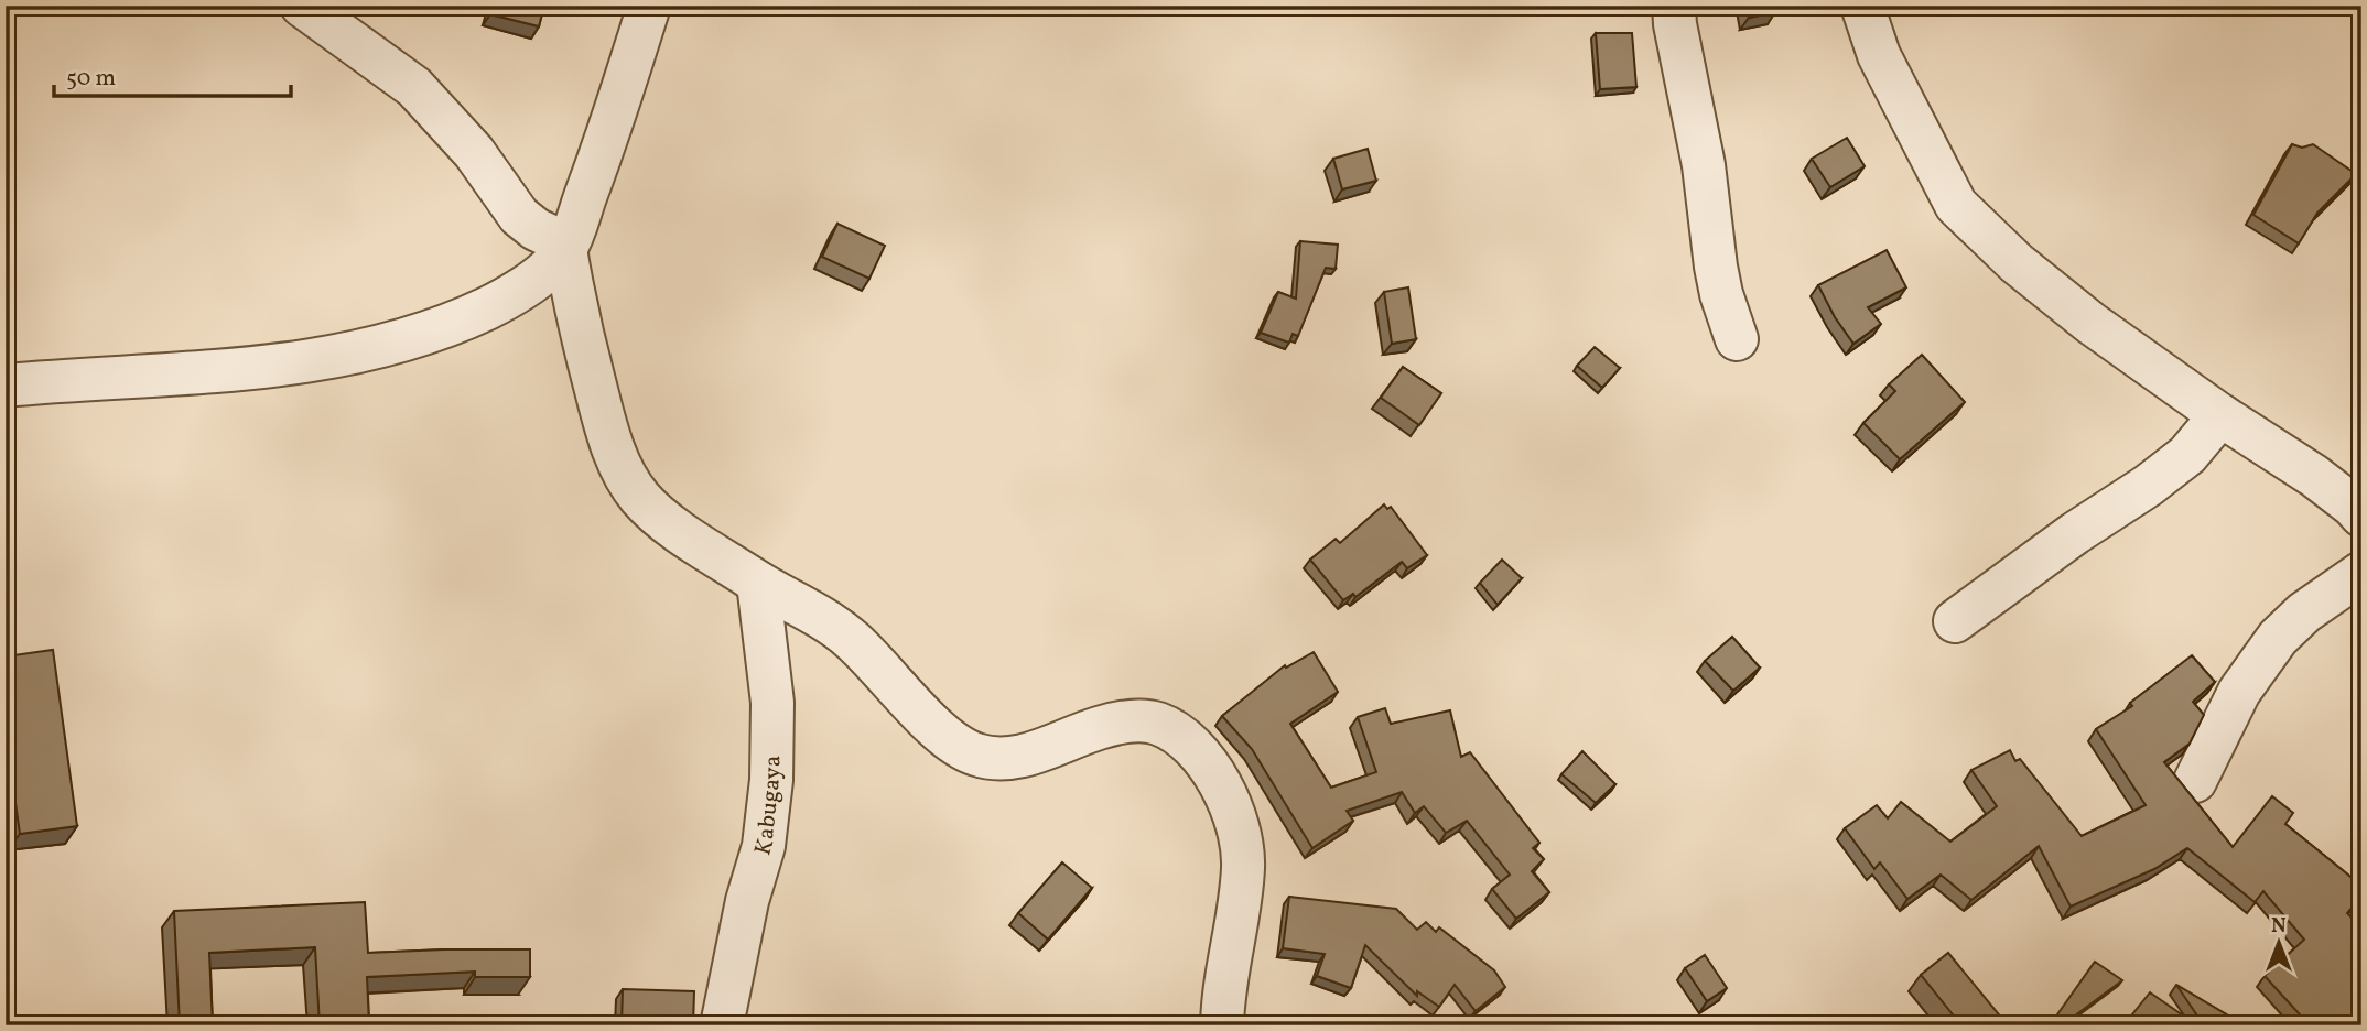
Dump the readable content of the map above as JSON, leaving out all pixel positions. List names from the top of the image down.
{
  "streets": {
    "street": ["Kabugaya"]
  },
  "scale_bar": "50 m",
  "north": "top"
}
